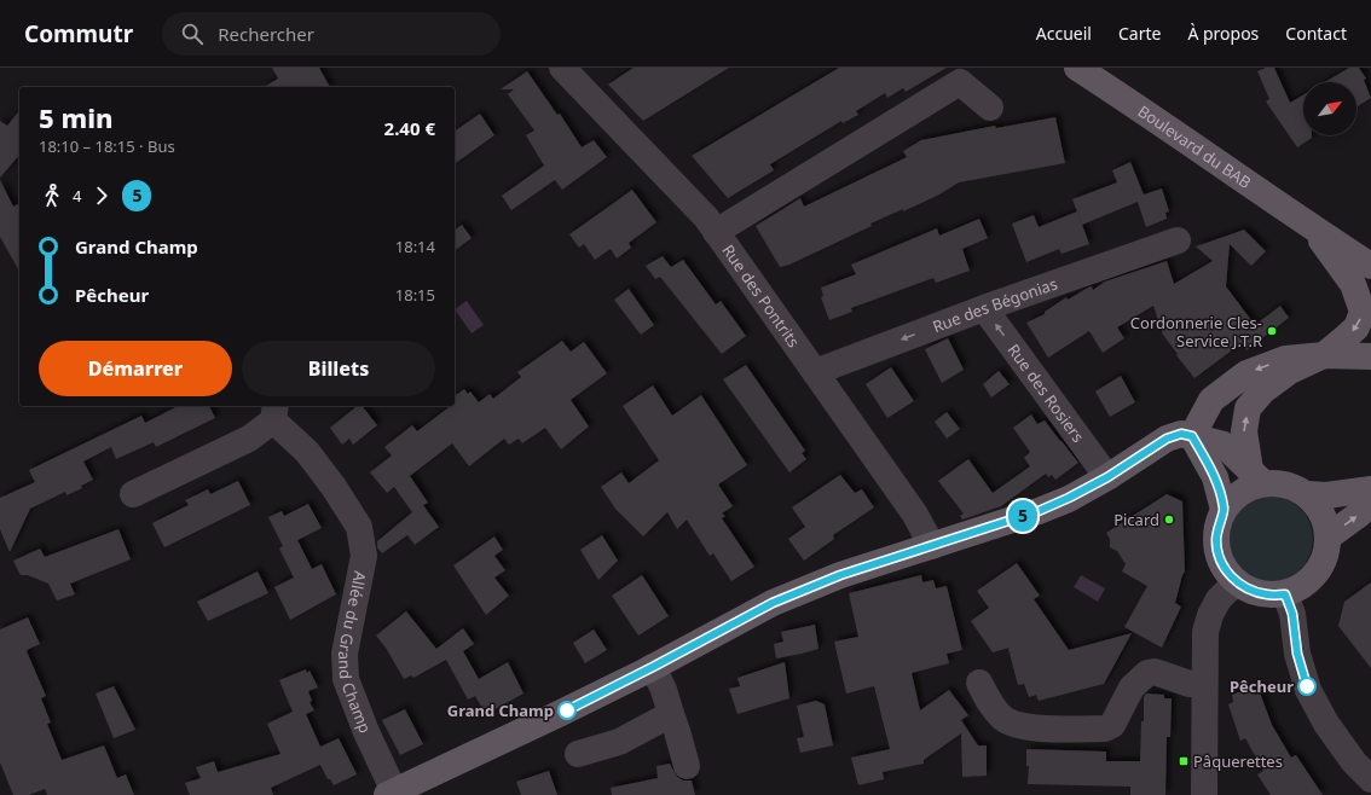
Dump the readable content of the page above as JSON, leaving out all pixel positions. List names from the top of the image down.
{
  "streets": {
    "main road": ["Boulevard du BAB"],
    "street": [
      "Rue des Pontrits",
      "Rue des Bégonias",
      "Rue des Rosiers",
      "Allée du Grand Champ"
    ]
  },
  "crossings": [
    ["Rue des Pontrits", "Rue des Bégonias"],
    ["Rue des Bégonias", "Rue des Rosiers"]
  ],
  "one_way": ["Rue des Rosiers"],
  "places": {
    "other": [
      "Cordonnerie Cles- Service J.T.R",
      "Picard",
      "Pêcheur",
      "Grand Champ"
    ],
    "transit": ["Pâquerettes"]
  },
  "lines": ["bus line 5"],
  "north": "top right",
  "page": {
    "header": "Commutr",
    "search": "Rechercher",
    "nav": [
      "Accueil",
      "Carte",
      "À propos",
      "Contact"
    ],
    "on_map": "5",
    "heading": ["5 min", "18:10 – 18:15 · Bus", "2.40 €"],
    "legs": ["4", "5"],
    "list": [
      {
        "name": "Grand Champ",
        "value": "18:14"
      },
      {
        "name": "Pêcheur",
        "value": "18:15"
      }
    ],
    "buttons": ["Démarrer", "Billets"]
  }
}
